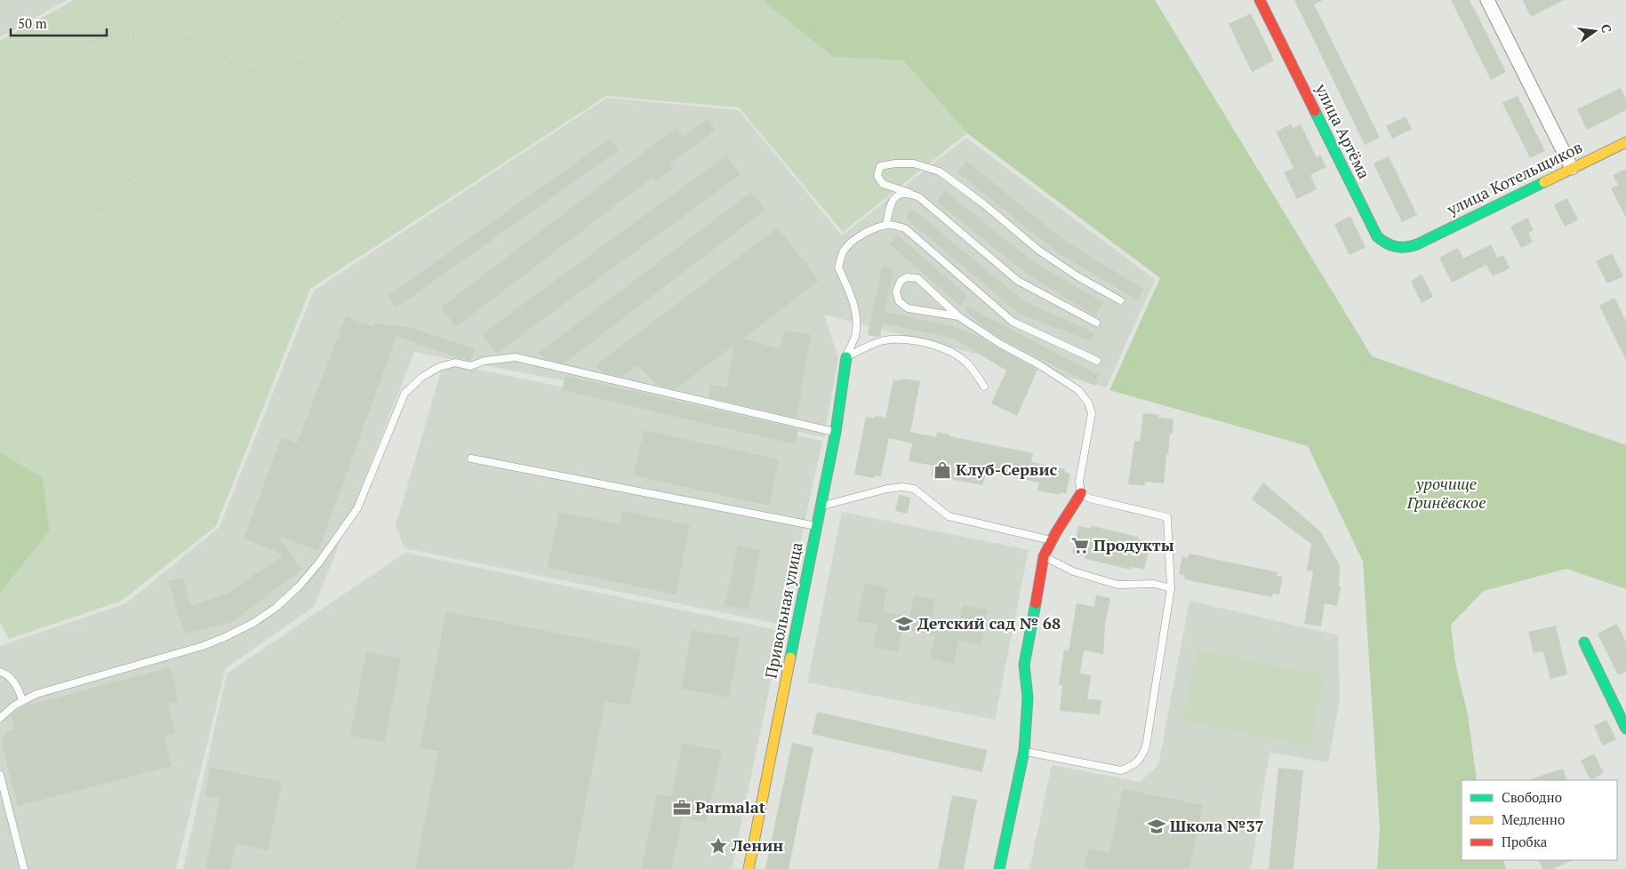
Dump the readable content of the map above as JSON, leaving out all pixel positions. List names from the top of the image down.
{
  "streets": {
    "street": ["улица Артёма", "улица Котельщиков", "Привольная улица"]
  },
  "crossings": [
    ["улица Артёма", "улица Котельщиков"]
  ],
  "parks": ["урочище Гринёвское"],
  "places": {
    "shop": ["Клуб-Сервис"],
    "supermarket": ["Продукты"],
    "school or university": ["Детский сад № 68", "Школа №37"],
    "office": ["Parmalat"],
    "place": ["Ленин"]
  },
  "legend": ["Свободно", "Медленно", "Пробка"],
  "scale_bar": "50 m",
  "north": "right"
}
